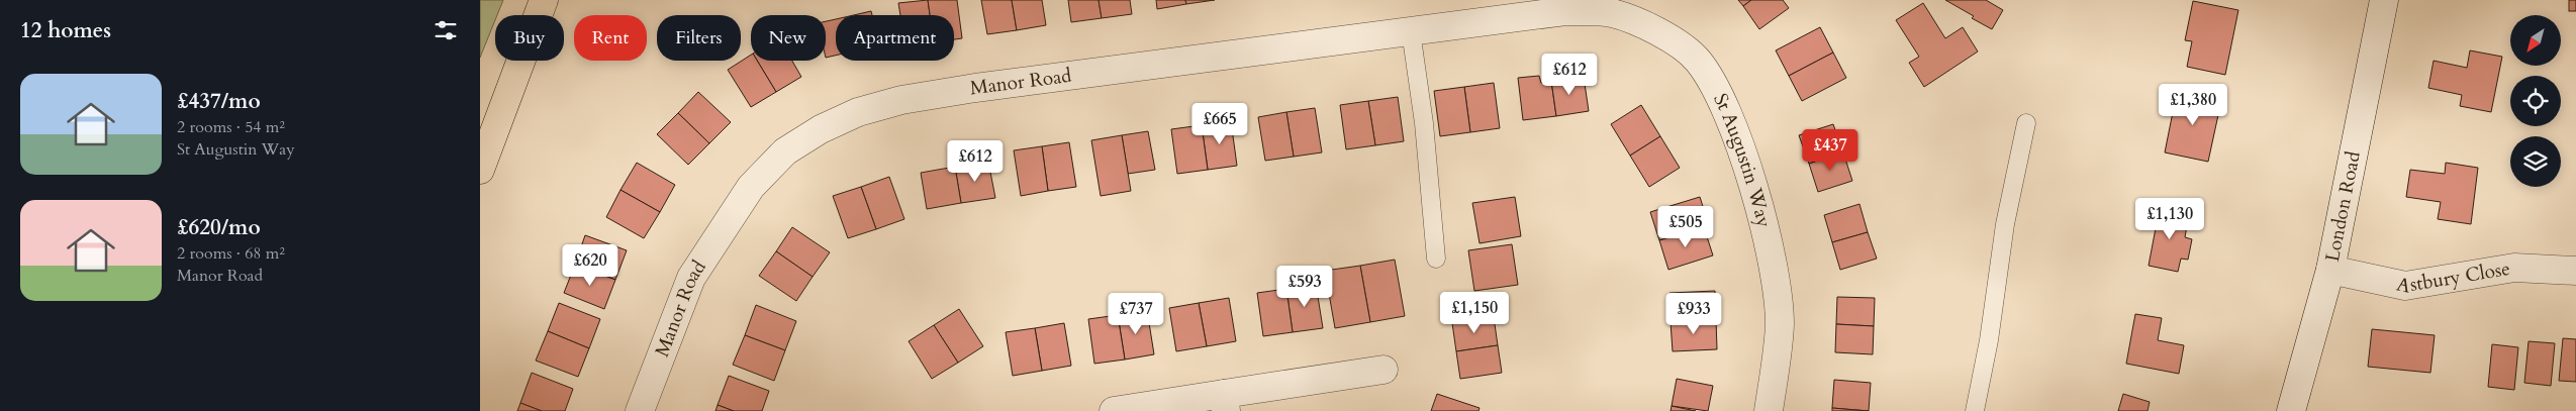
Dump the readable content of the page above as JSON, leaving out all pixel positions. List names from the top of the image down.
{
  "streets": {
    "street": [
      "Manor Road",
      "St Augustin Way",
      "London Road",
      "Astbury Close"
    ]
  },
  "crossings": [
    ["Manor Road", "St Augustin Way"],
    ["London Road", "Astbury Close"]
  ],
  "north": "bottom left",
  "page": {
    "heading": "12 homes",
    "chip": [
      "Buy",
      "Rent",
      "Filters",
      "New",
      "Apartment"
    ],
    "price": [
      "£612",
      "£1,380",
      "£665",
      "£437",
      "£612",
      "£1,130",
      "£505",
      "£620",
      "£593",
      "£1,150",
      "£737",
      "£933"
    ],
    "list": [
      {
        "name": "£437/mo",
        "note": "2 rooms · 54 m² · St Augustin Way"
      },
      {
        "name": "£620/mo",
        "note": "2 rooms · 68 m² · Manor Road"
      }
    ]
  }
}
